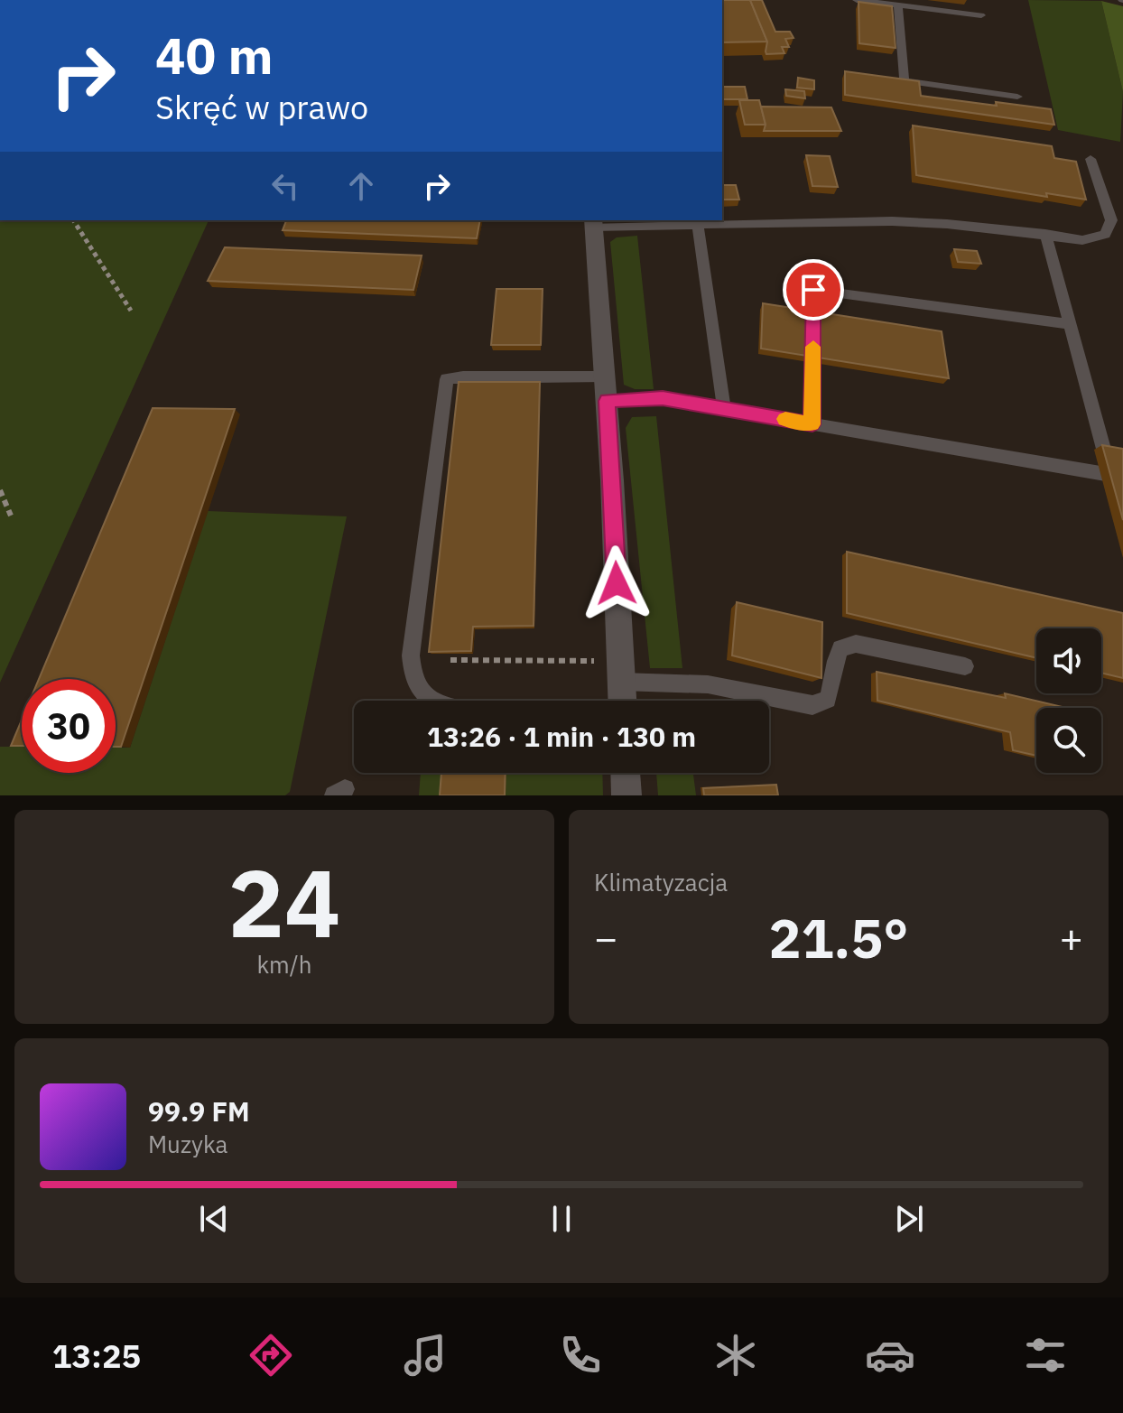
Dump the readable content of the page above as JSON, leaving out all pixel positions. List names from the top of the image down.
{
  "page": {
    "turn": ["40 m", "Skręć w prawo"],
    "limit": "30",
    "trip": "13:26 · 1 min · 130 m",
    "tile": [
      ["24", "km/h"],
      "Klimatyzacja"
    ],
    "heat": ["−", "21.5°", "+"],
    "song": ["99.9 FM", "Muzyka"],
    "tabs": "13:25"
  }
}
